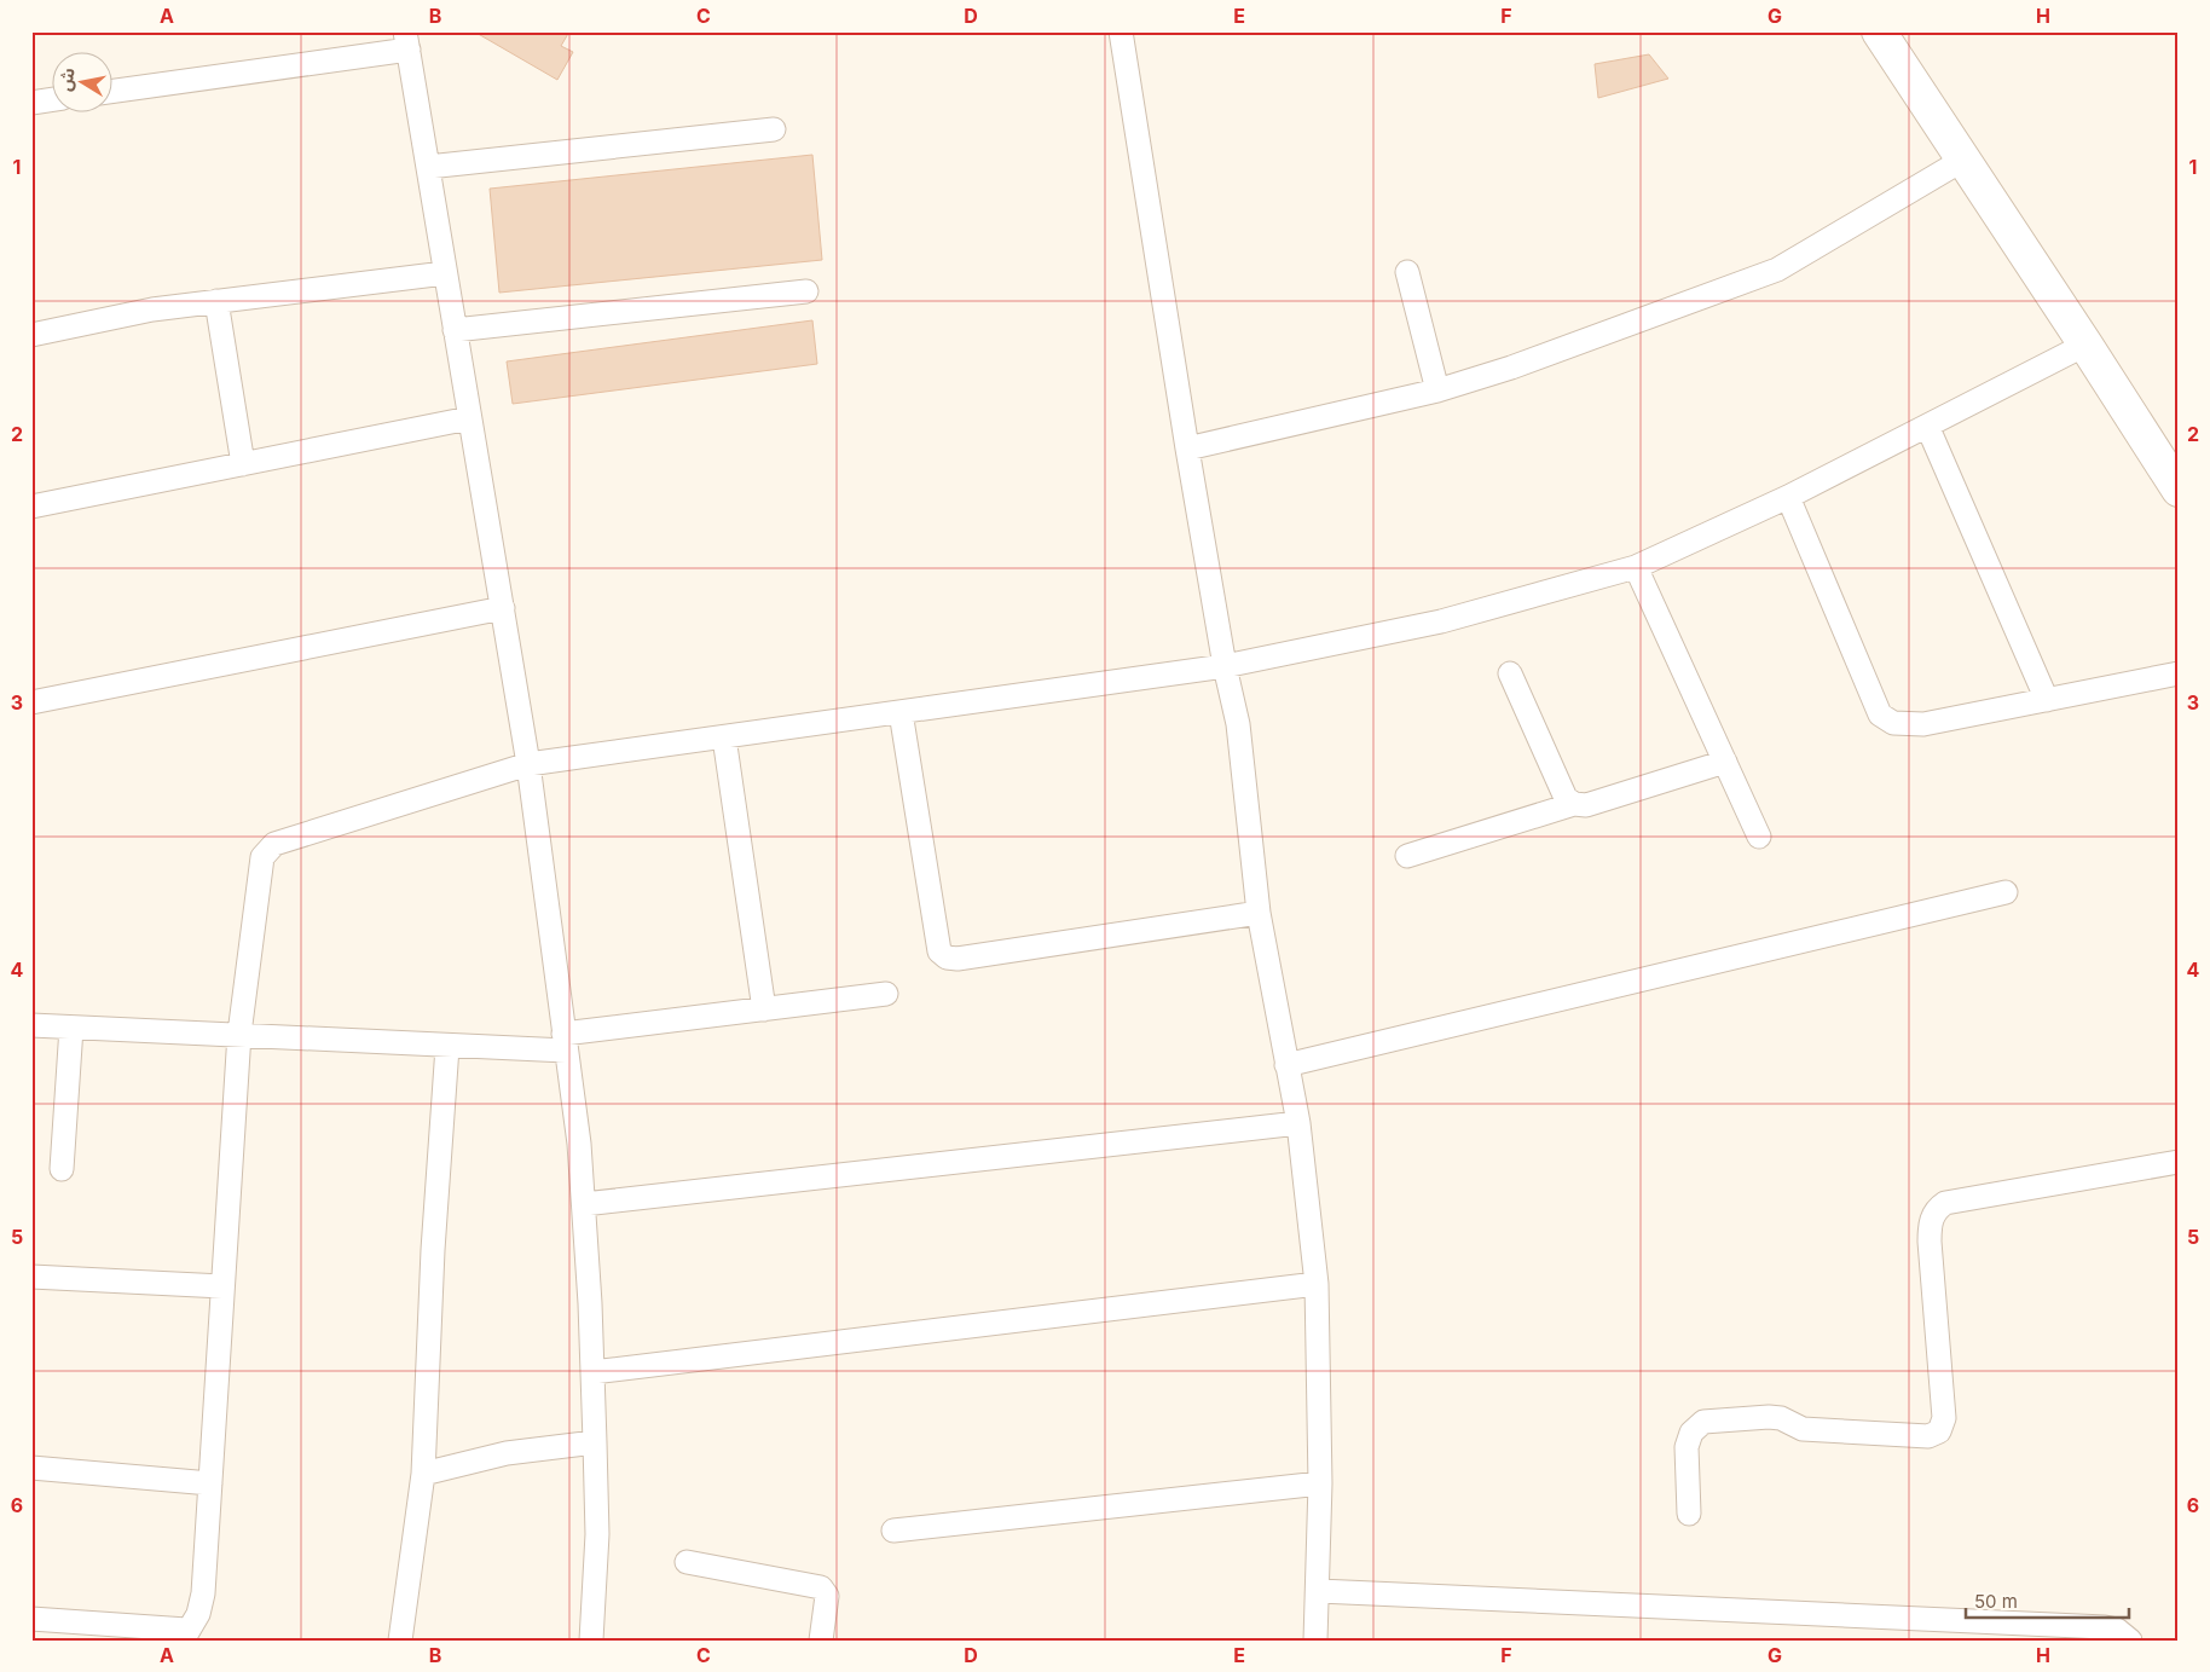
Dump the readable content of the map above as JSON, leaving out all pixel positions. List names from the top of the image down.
{
  "scale_bar": "50 m",
  "north": "left",
  "grid": {
    "columns": [
      "A",
      "B",
      "C",
      "D",
      "E",
      "F",
      "G",
      "H"
    ],
    "rows": [
      "1",
      "2",
      "3",
      "4",
      "5",
      "6"
    ]
  }
}
